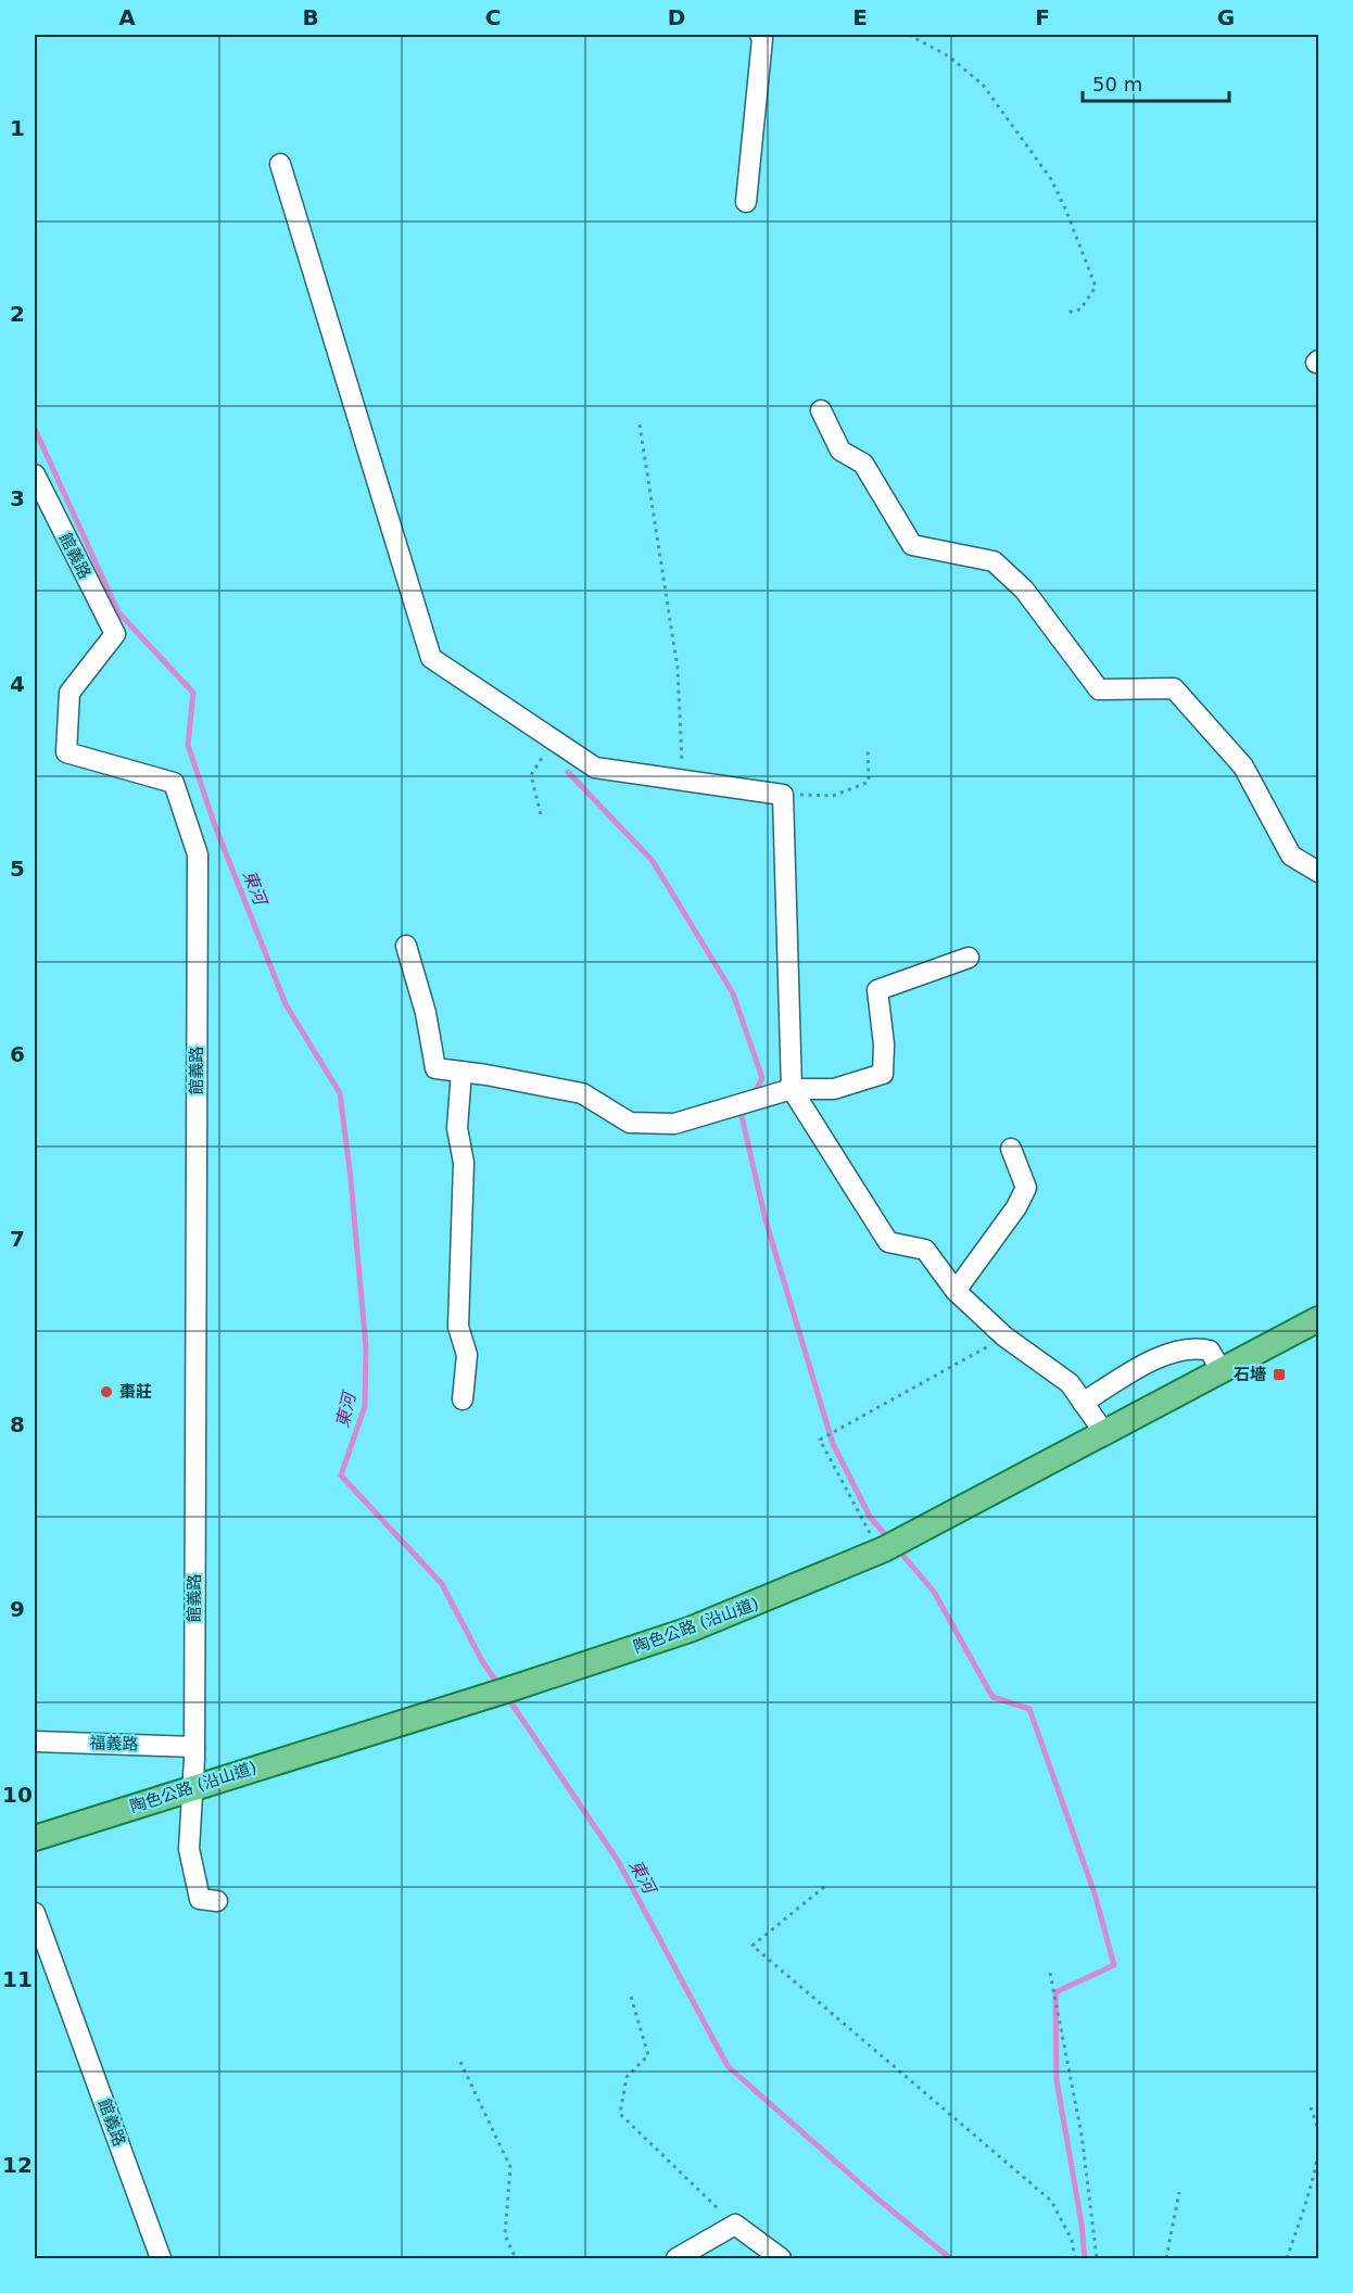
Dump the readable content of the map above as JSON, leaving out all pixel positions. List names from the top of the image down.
{
  "streets": {
    "main road": ["陶色公路 (沿山道)"],
    "street": ["館義路", "福義路"]
  },
  "crossings": [
    ["館義路", "陶色公路 (沿山道)"],
    ["館義路", "福義路"]
  ],
  "water": ["東河"],
  "places": {
    "transit": ["石墻"],
    "other": ["棗莊"]
  },
  "scale_bar": "50 m",
  "grid": {
    "columns": [
      "A",
      "B",
      "C",
      "D",
      "E",
      "F",
      "G"
    ],
    "rows": [
      "1",
      "2",
      "3",
      "4",
      "5",
      "6",
      "7",
      "8",
      "9",
      "10",
      "11",
      "12"
    ]
  }
}
